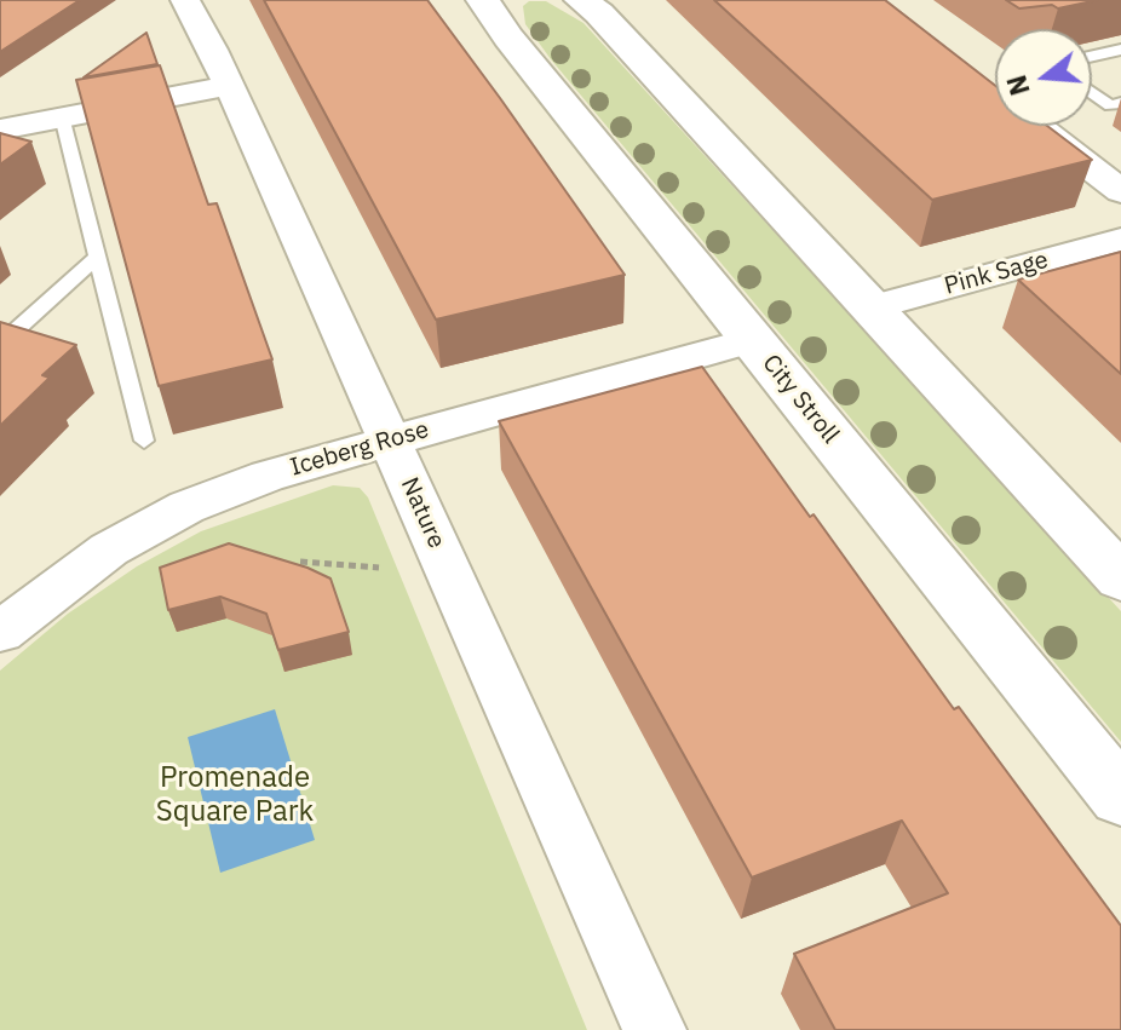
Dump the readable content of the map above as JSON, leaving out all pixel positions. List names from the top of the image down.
{
  "streets": {
    "street": [
      "Pink Sage",
      "City Stroll",
      "Iceberg Rose",
      "Nature"
    ]
  },
  "crossings": [
    ["City Stroll", "Iceberg Rose"],
    ["Iceberg Rose", "Nature"]
  ],
  "parks": ["Promenade Square Park"],
  "north": "left"
}
